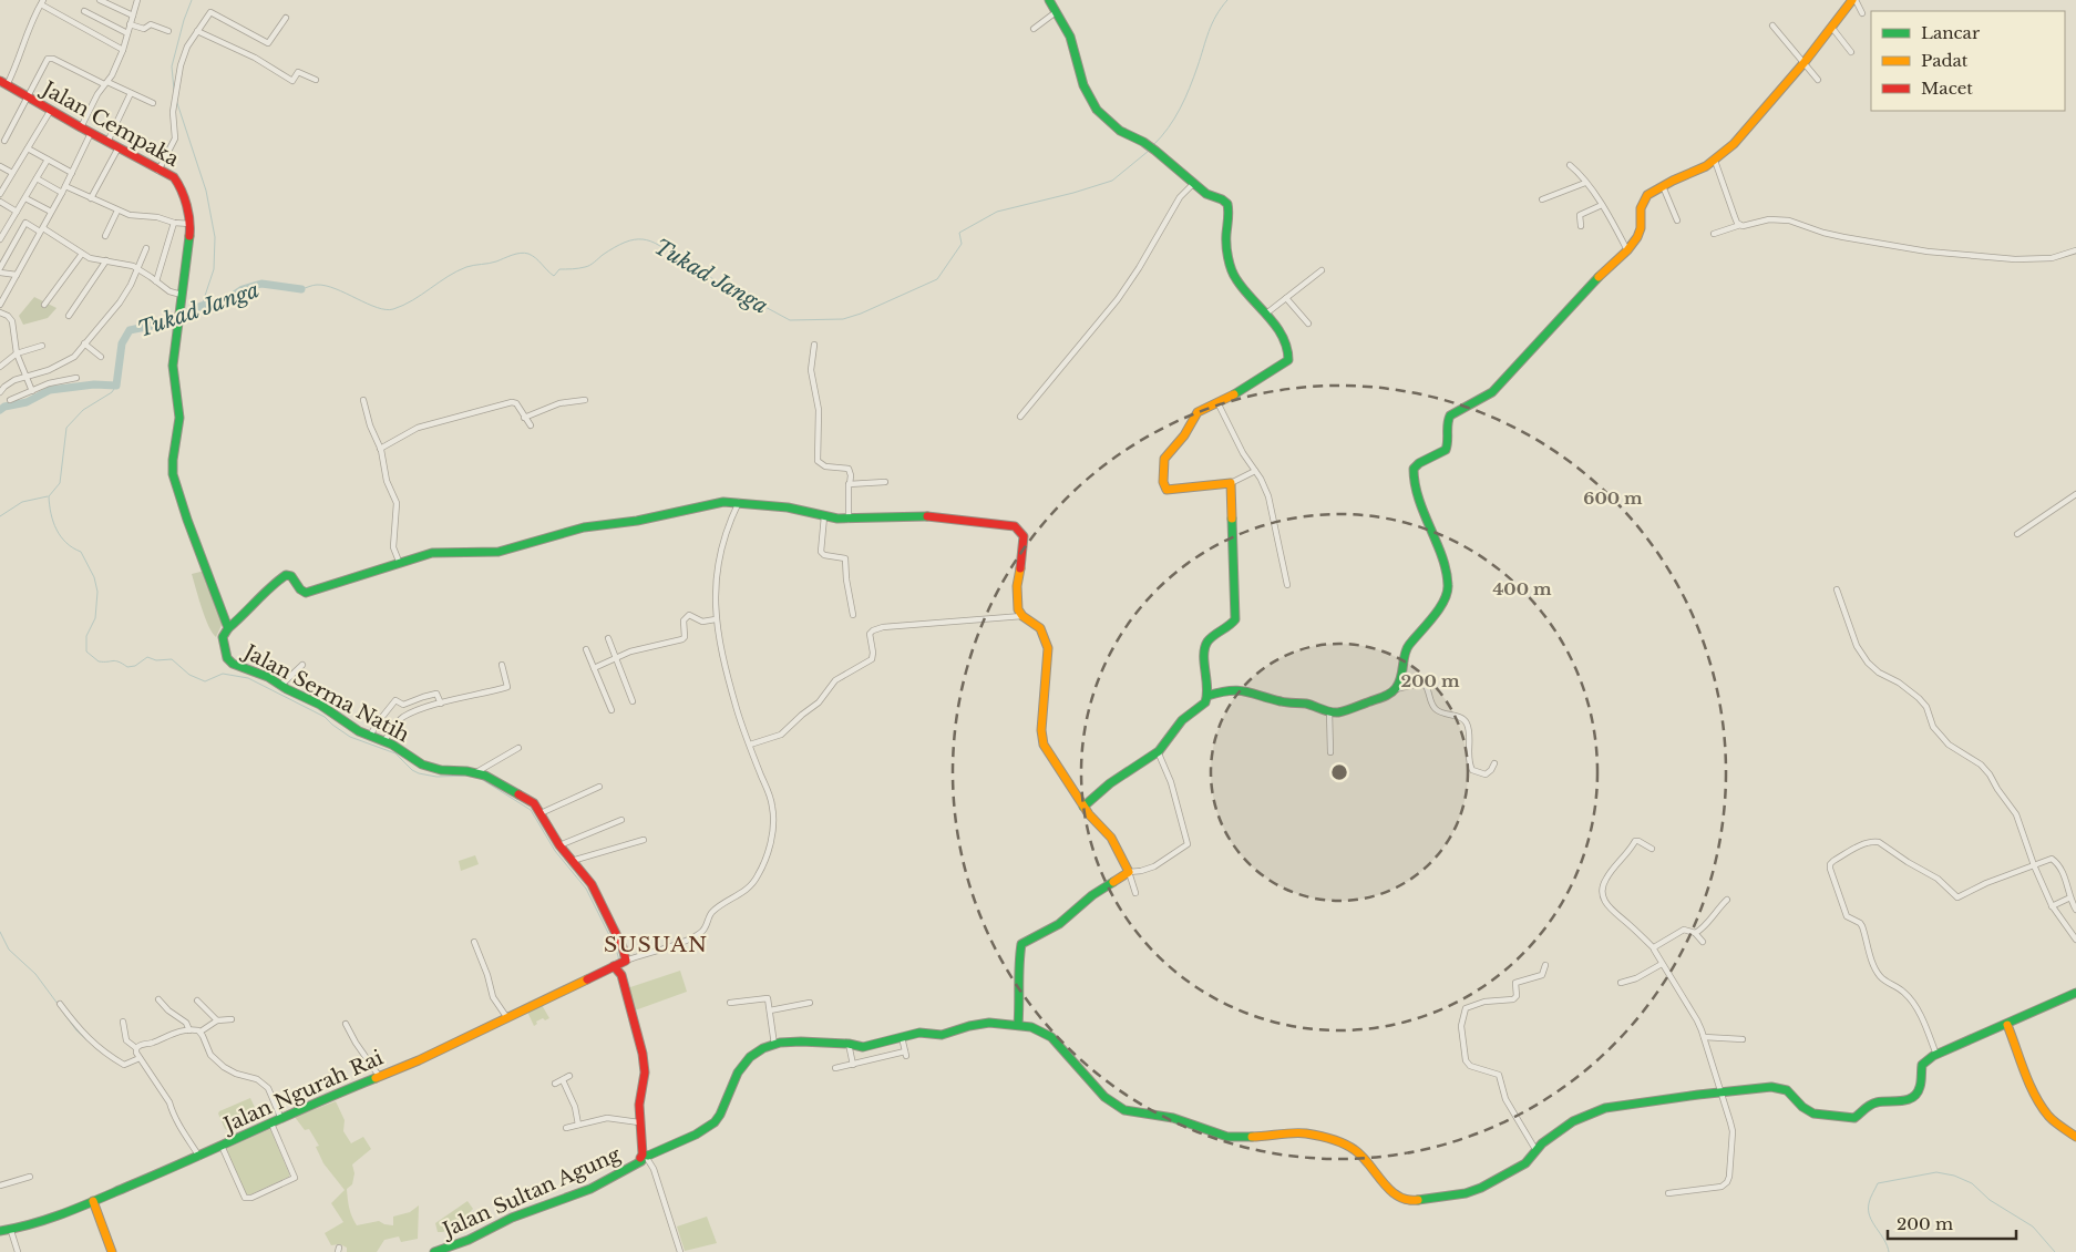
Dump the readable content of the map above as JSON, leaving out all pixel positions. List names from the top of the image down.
{
  "streets": {
    "street": [
      "Jalan Cempaka",
      "Jalan Serma Natih",
      "Jalan Ngurah Rai",
      "Jalan Sultan Agung"
    ]
  },
  "crossings": [
    ["Jalan Cempaka", "Jalan Serma Natih"]
  ],
  "districts": ["SUSUAN"],
  "water": ["Tukad Janga"],
  "legend": ["Lancar", "Padat", "Macet"],
  "scale_bar": "200 m",
  "rings": ["600 m", "400 m", "200 m"]
}
